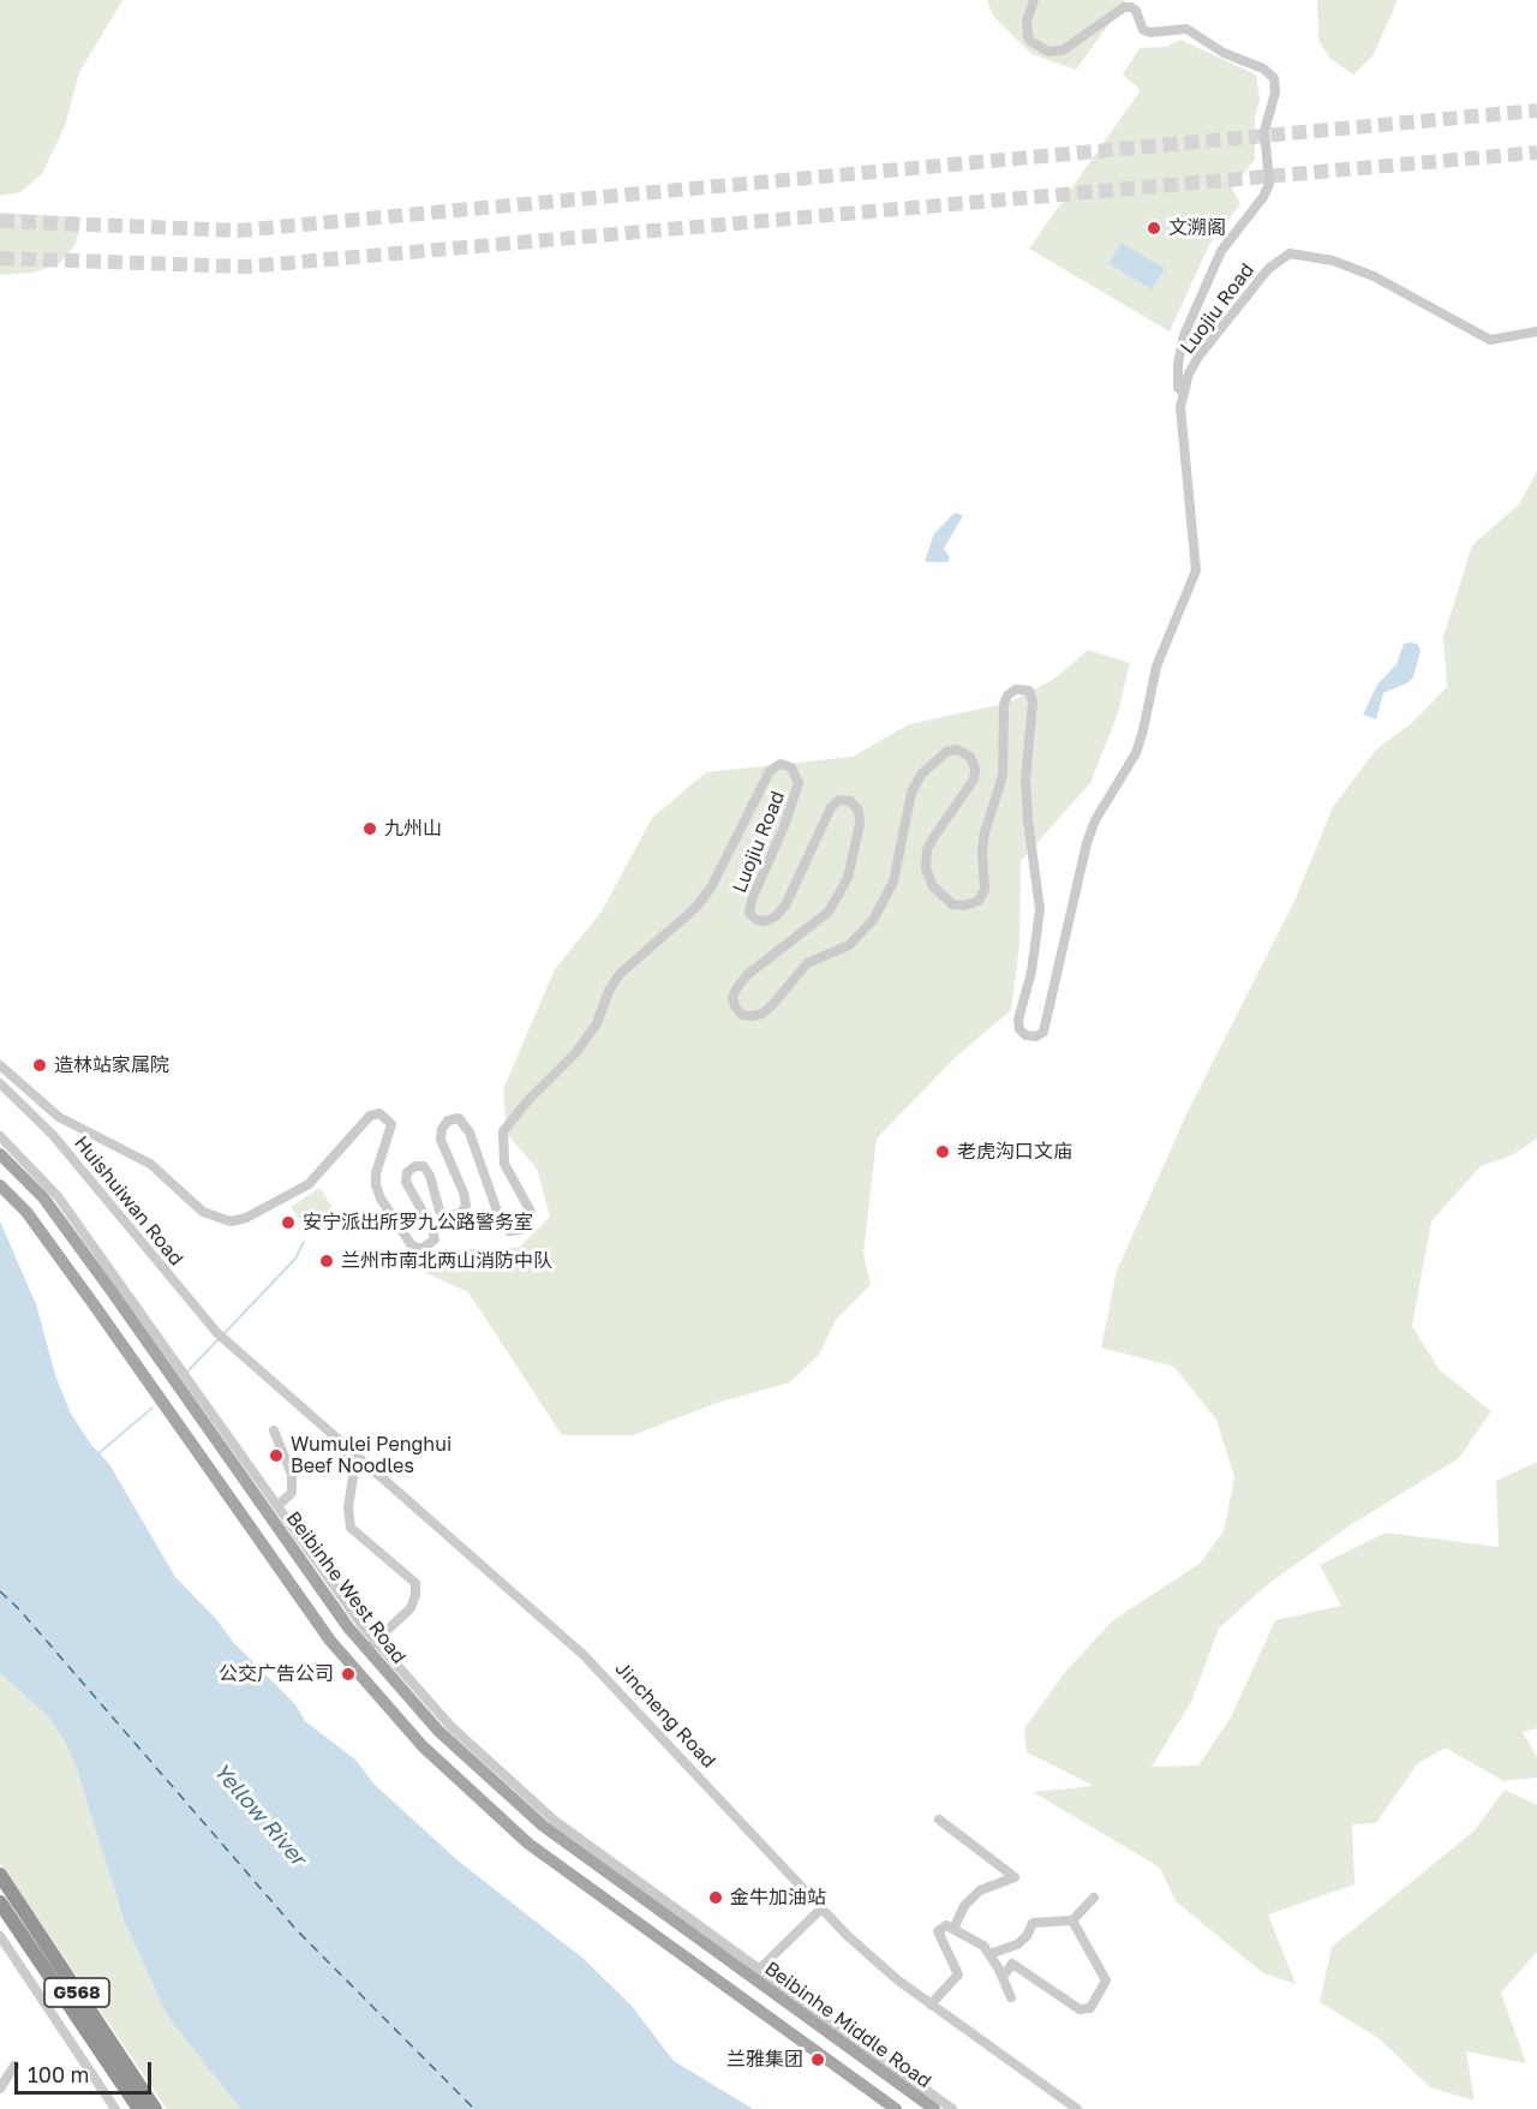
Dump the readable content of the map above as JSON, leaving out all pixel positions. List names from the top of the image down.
{
  "streets": {
    "highway": ["G568"],
    "main road": ["Beibinhe West Road", "Beibinhe Middle Road"],
    "street": ["Luojiu Road", "Huishuiwan Road", "Jincheng Road"]
  },
  "crossings": [
    ["Huishuiwan Road", "Jincheng Road"],
    ["Beibinhe West Road", "Beibinhe Middle Road"]
  ],
  "water": ["Yellow River"],
  "places": [
    "文溯阁",
    "九州山",
    "造林站家属院",
    "老虎沟口文庙",
    "安宁派出所罗九公路警务室",
    "兰州市南北两山消防中队",
    "Wumulei Penghui Beef Noodles",
    "公交广告公司",
    "金牛加油站",
    "兰雅集团"
  ],
  "scale_bar": "100 m"
}
